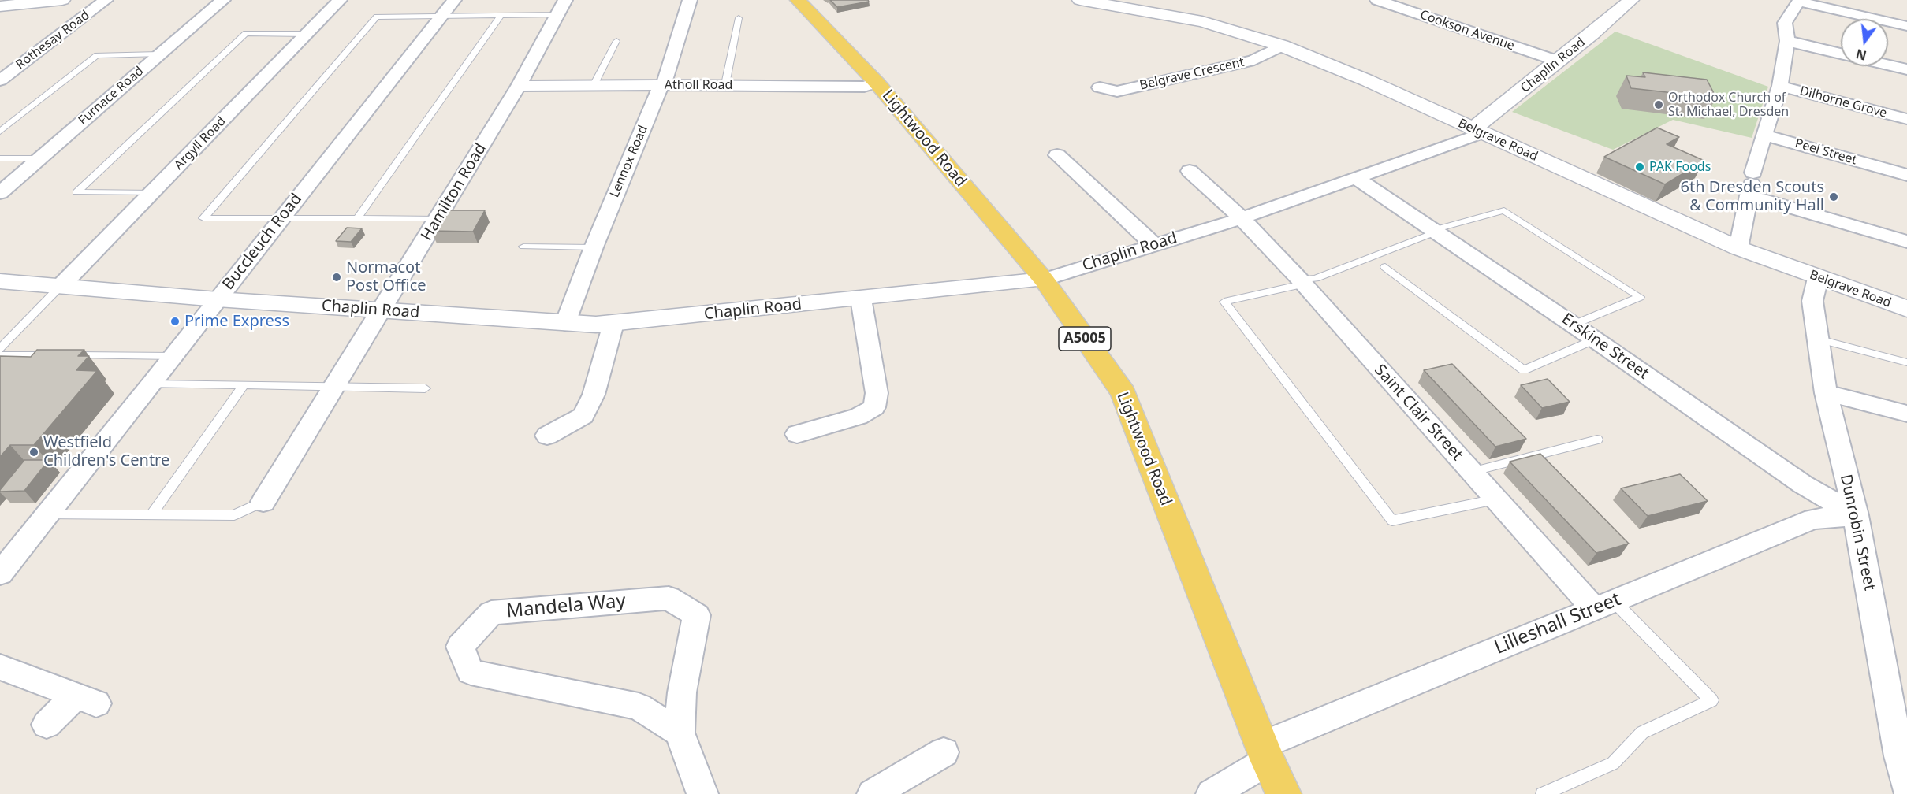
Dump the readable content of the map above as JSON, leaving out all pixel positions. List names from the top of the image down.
{
  "streets": {
    "main road": ["Lightwood Road", "A5005"],
    "street": [
      "Cookson Avenue",
      "Rothesay Road",
      "Chaplin Road",
      "Belgrave Crescent",
      "Atholl Road",
      "Furnace Road",
      "Dilhorne Grove",
      "Belgrave Road",
      "Argyll Road",
      "Peel Street",
      "Lennox Road",
      "Hamilton Road",
      "Buccleuch Road",
      "Erskine Street",
      "Saint Clair Street",
      "Dunrobin Street",
      "Mandela Way",
      "Lilleshall Street"
    ]
  },
  "crossings": [
    ["Cookson Avenue", "Chaplin Road"],
    ["Chaplin Road", "Lightwood Road"],
    ["Chaplin Road", "Belgrave Road"],
    ["Chaplin Road", "Argyll Road"],
    ["Chaplin Road", "Lennox Road"],
    ["Chaplin Road", "Hamilton Road"],
    ["Chaplin Road", "Buccleuch Road"],
    ["Chaplin Road", "Erskine Street"],
    ["Chaplin Road", "Saint Clair Street"],
    ["Belgrave Crescent", "Belgrave Road"],
    ["Atholl Road", "Lightwood Road"],
    ["Atholl Road", "Lennox Road"],
    ["Atholl Road", "Hamilton Road"],
    ["Lightwood Road", "Lilleshall Street"],
    ["Belgrave Road", "Dunrobin Street"],
    ["Erskine Street", "Dunrobin Street"],
    ["Erskine Street", "Lilleshall Street"],
    ["Saint Clair Street", "Lilleshall Street"],
    ["Dunrobin Street", "Lilleshall Street"]
  ],
  "places": [
    "Orthodox Church of St. Michael, Dresden",
    "PAK Foods",
    "6th Dresden Scouts & Community Hall",
    "Normacot Post Office",
    "Prime Express",
    "Westfield Children's Centre"
  ],
  "north": "bottom"
}
